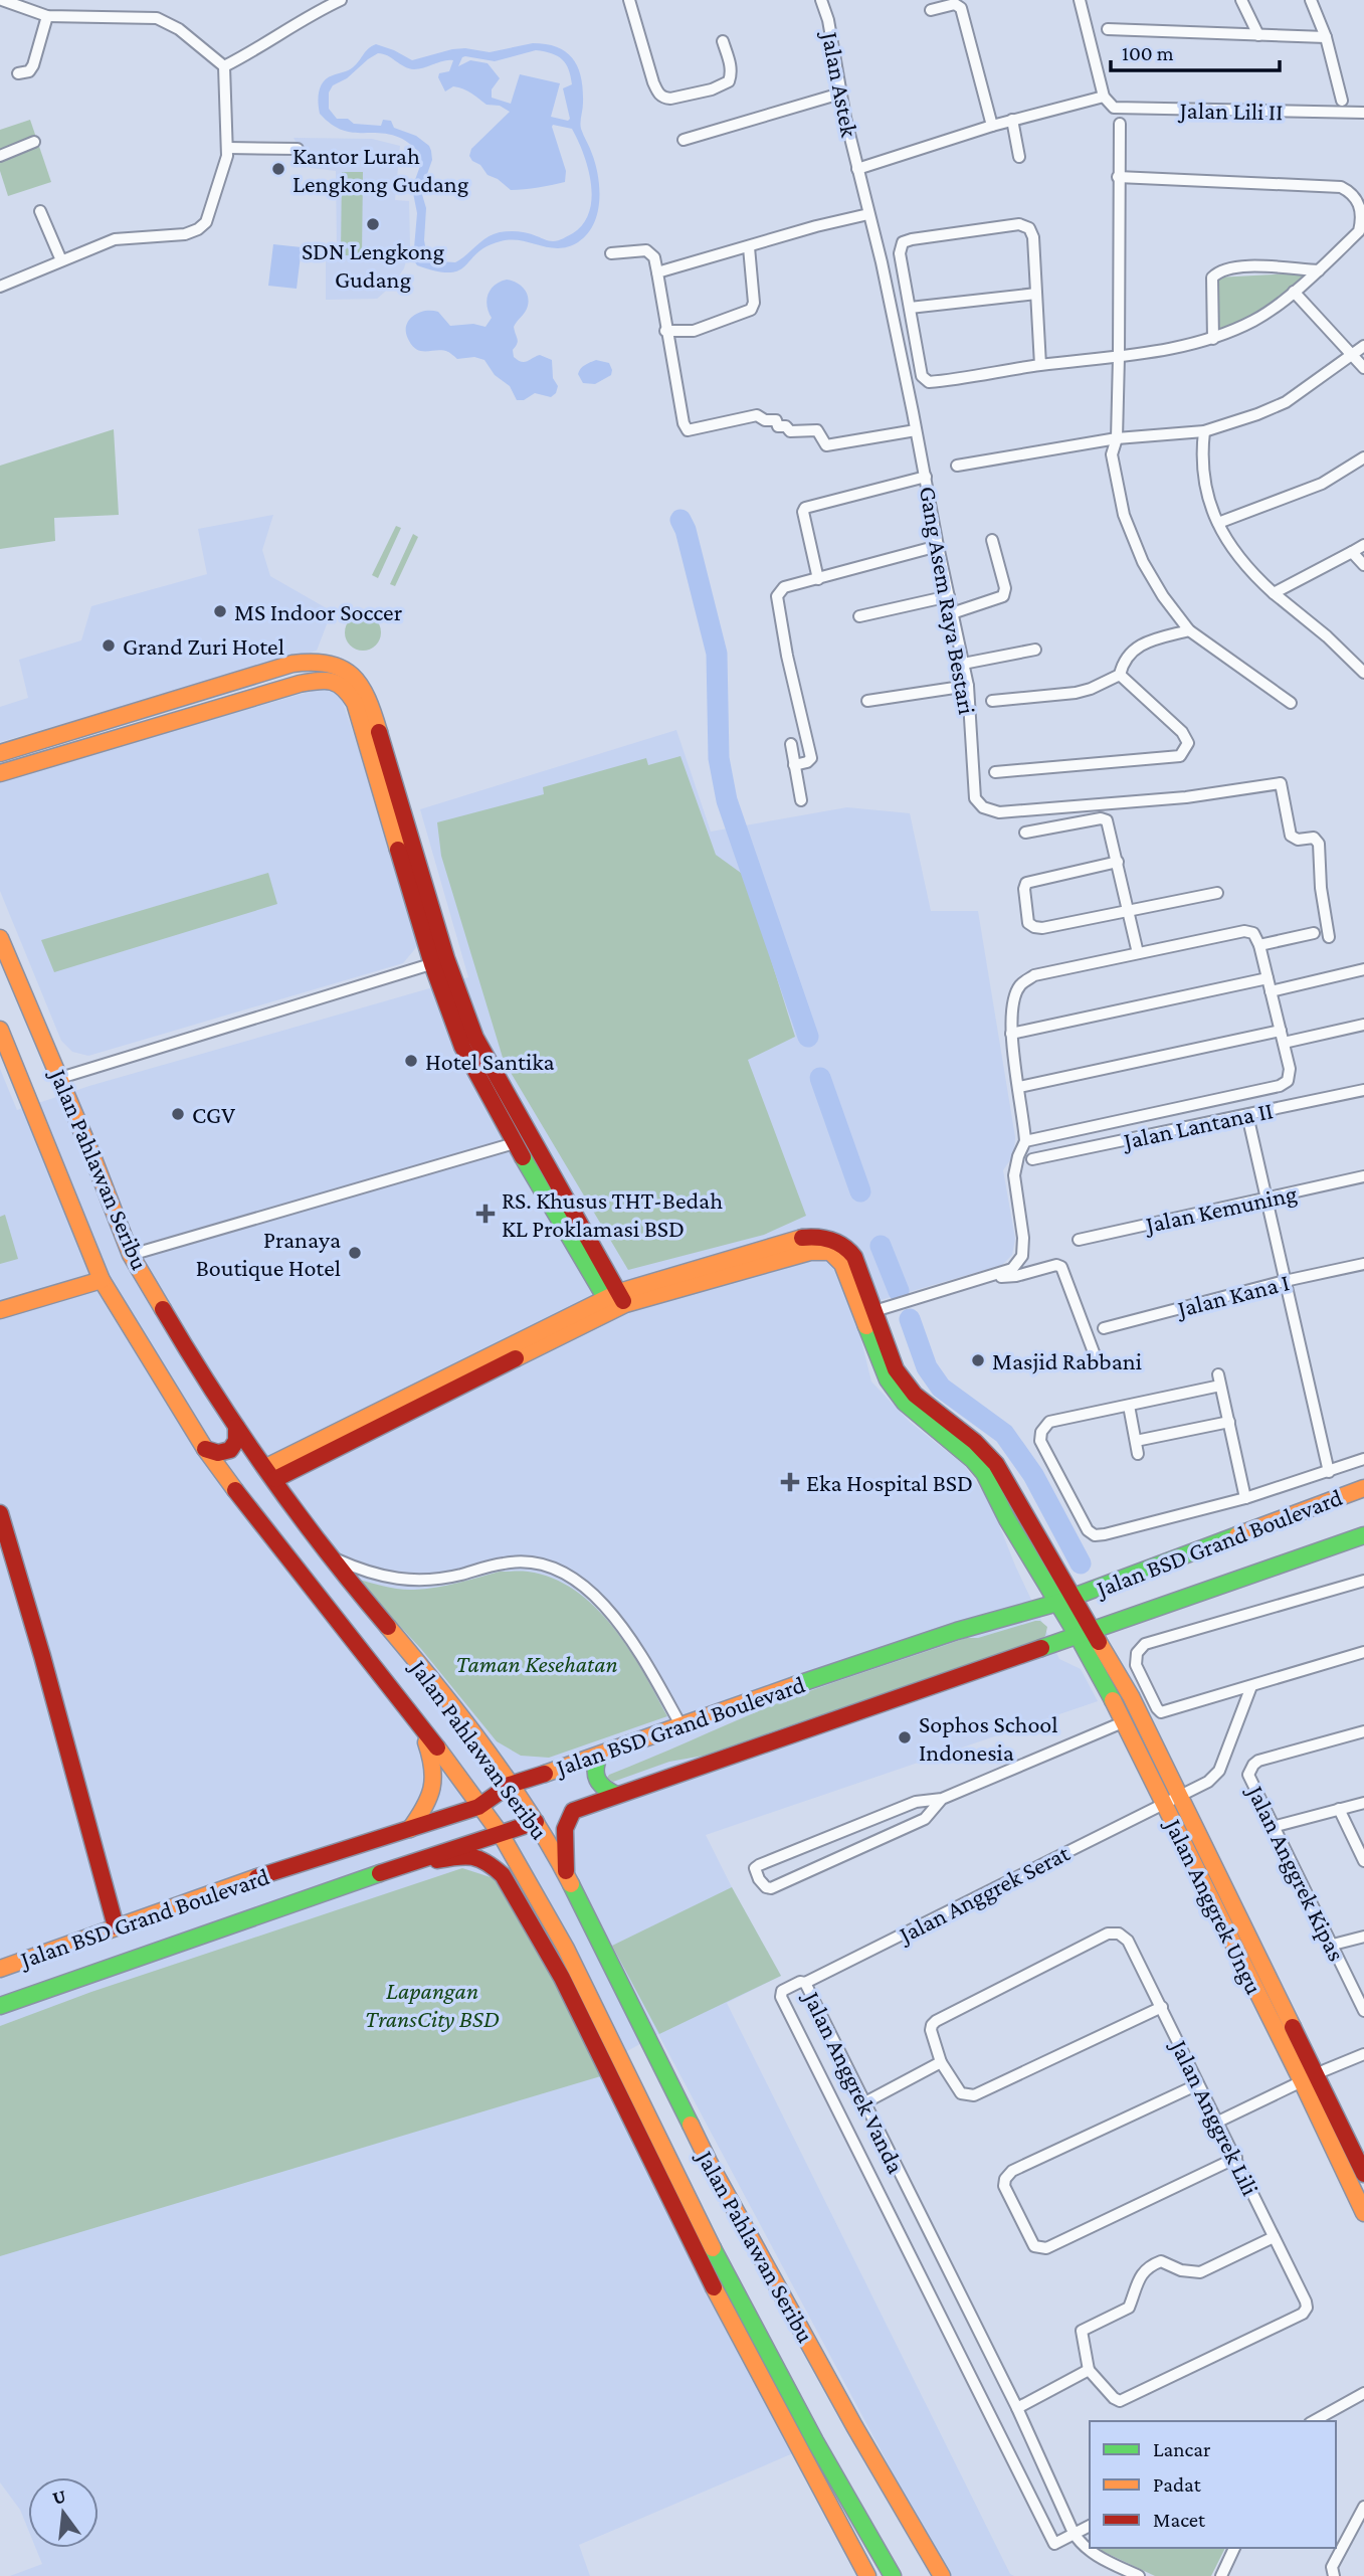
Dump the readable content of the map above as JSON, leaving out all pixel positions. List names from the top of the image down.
{
  "streets": {
    "main road": ["Jalan Pahlawan Seribu", "Jalan BSD Grand Boulevard", "Jalan Anggrek Ungu"],
    "street": [
      "Jalan Astek",
      "Jalan Lili II",
      "Gang Asem Raya Bestari",
      "Jalan Lantana II",
      "Jalan Kemuning",
      "Jalan Kana I",
      "Jalan Anggrek Kipas",
      "Jalan Anggrek Serat",
      "Jalan Anggrek Vanda",
      "Jalan Anggrek Lili"
    ]
  },
  "crossings": [
    ["Jalan Astek", "Gang Asem Raya Bestari"],
    ["Jalan Pahlawan Seribu", "Jalan BSD Grand Boulevard"],
    ["Jalan BSD Grand Boulevard", "Jalan Anggrek Ungu"],
    ["Jalan Anggrek Serat", "Jalan Anggrek Ungu"],
    ["Jalan Anggrek Serat", "Jalan Anggrek Vanda"]
  ],
  "parks": ["Taman Kesehatan", "Lapangan TransCity BSD"],
  "places": {
    "other": [
      "Kantor Lurah Lengkong Gudang",
      "SDN Lengkong Gudang",
      "MS Indoor Soccer",
      "Grand Zuri Hotel",
      "Hotel Santika",
      "CGV",
      "Pranaya Boutique Hotel",
      "Masjid Rabbani",
      "Sophos School Indonesia"
    ],
    "health": ["RS. Khusus THT-Bedah KL Proklamasi BSD", "Eka Hospital BSD"]
  },
  "legend": ["Lancar", "Padat", "Macet"],
  "scale_bar": "100 m",
  "north": "top"
}
